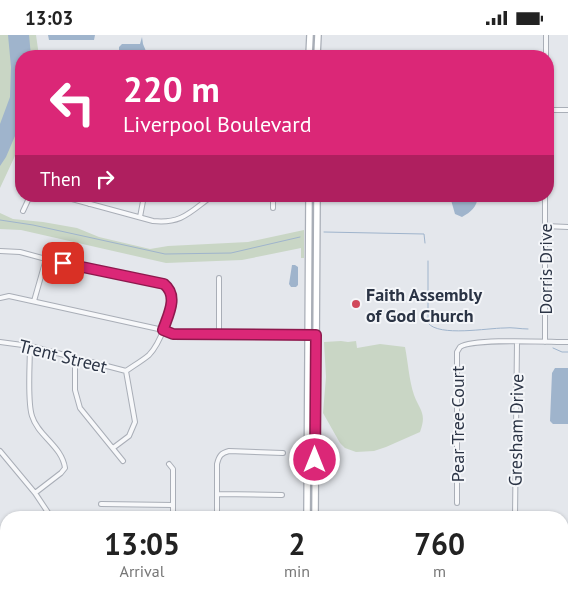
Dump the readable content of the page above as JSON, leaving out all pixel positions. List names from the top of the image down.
{
  "streets": {
    "street": [
      "Dorris Drive",
      "Trent Street",
      "Pear Tree Court",
      "Gresham Drive"
    ]
  },
  "crossings": [
    ["Pear Tree Court", "Gresham Drive"]
  ],
  "places": ["Faith Assembly of God Church"],
  "page": {
    "status": "13:03",
    "turn": ["220 m", "Liverpool Boulevard"],
    "then": "Then",
    "eta": [
      "13:05",
      "Arrival",
      "2",
      "min",
      "760",
      "m"
    ]
  }
}
